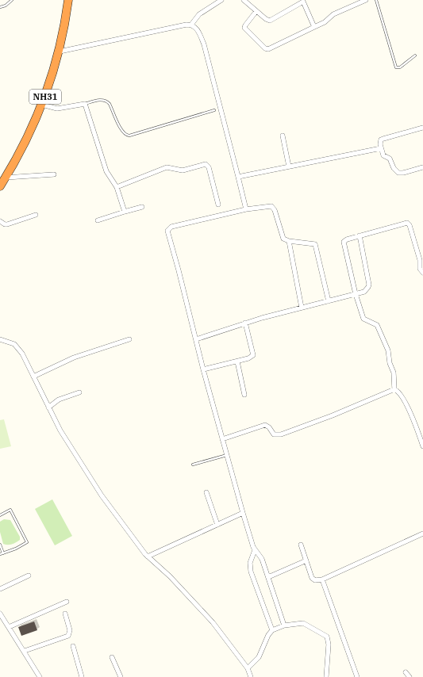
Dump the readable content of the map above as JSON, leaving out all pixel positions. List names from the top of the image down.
{
  "streets": {
    "highway": ["NH31"]
  }
}
